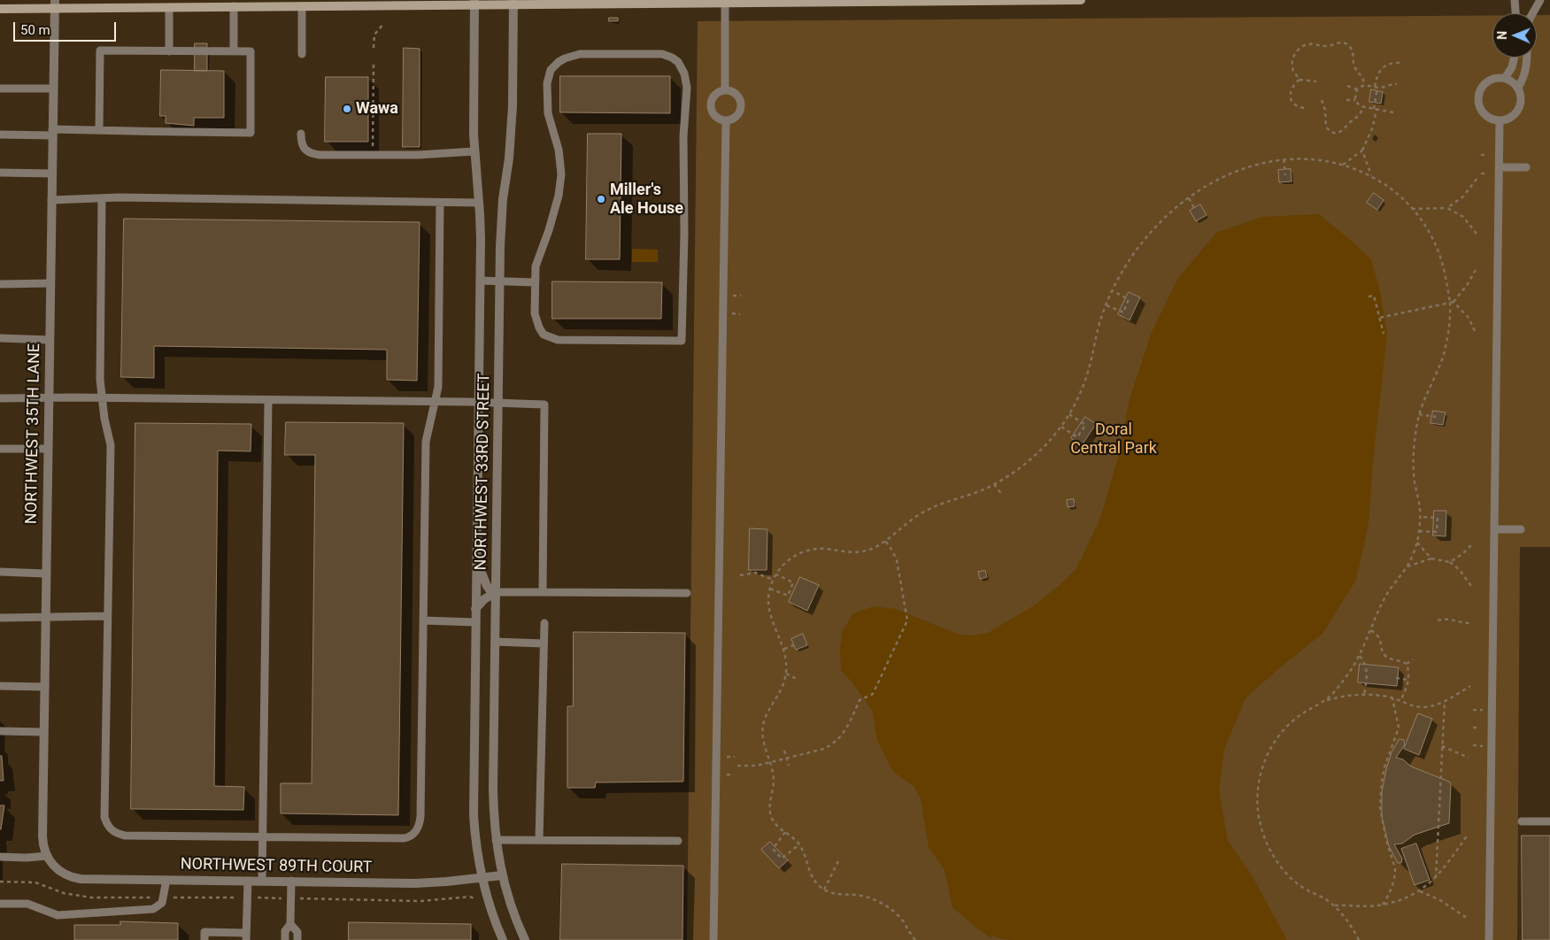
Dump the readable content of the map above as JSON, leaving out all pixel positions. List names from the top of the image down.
{
  "streets": {
    "street": ["NORTHWEST 35TH LANE", "NORTHWEST 33RD STREET", "NORTHWEST 89TH COURT"]
  },
  "crossings": [
    ["NORTHWEST 35TH LANE", "NORTHWEST 89TH COURT"],
    ["NORTHWEST 33RD STREET", "NORTHWEST 89TH COURT"]
  ],
  "parks": ["Doral Central Park"],
  "places": ["Wawa", "Miller's Ale House"],
  "scale_bar": "50 m",
  "north": "left"
}
